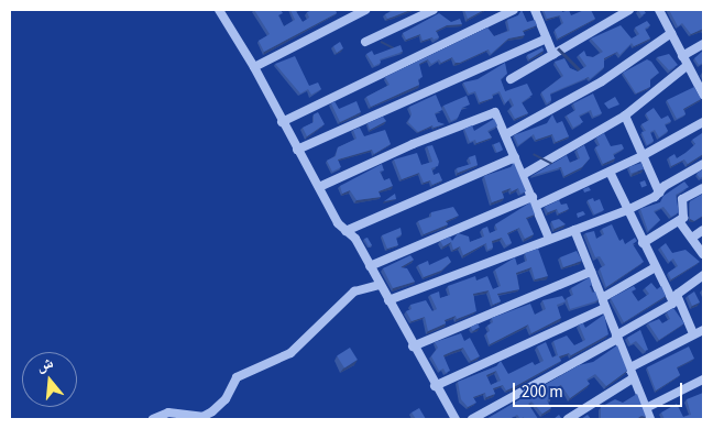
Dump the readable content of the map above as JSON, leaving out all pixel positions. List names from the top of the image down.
{
  "scale_bar": "200 m",
  "north": "top"
}
